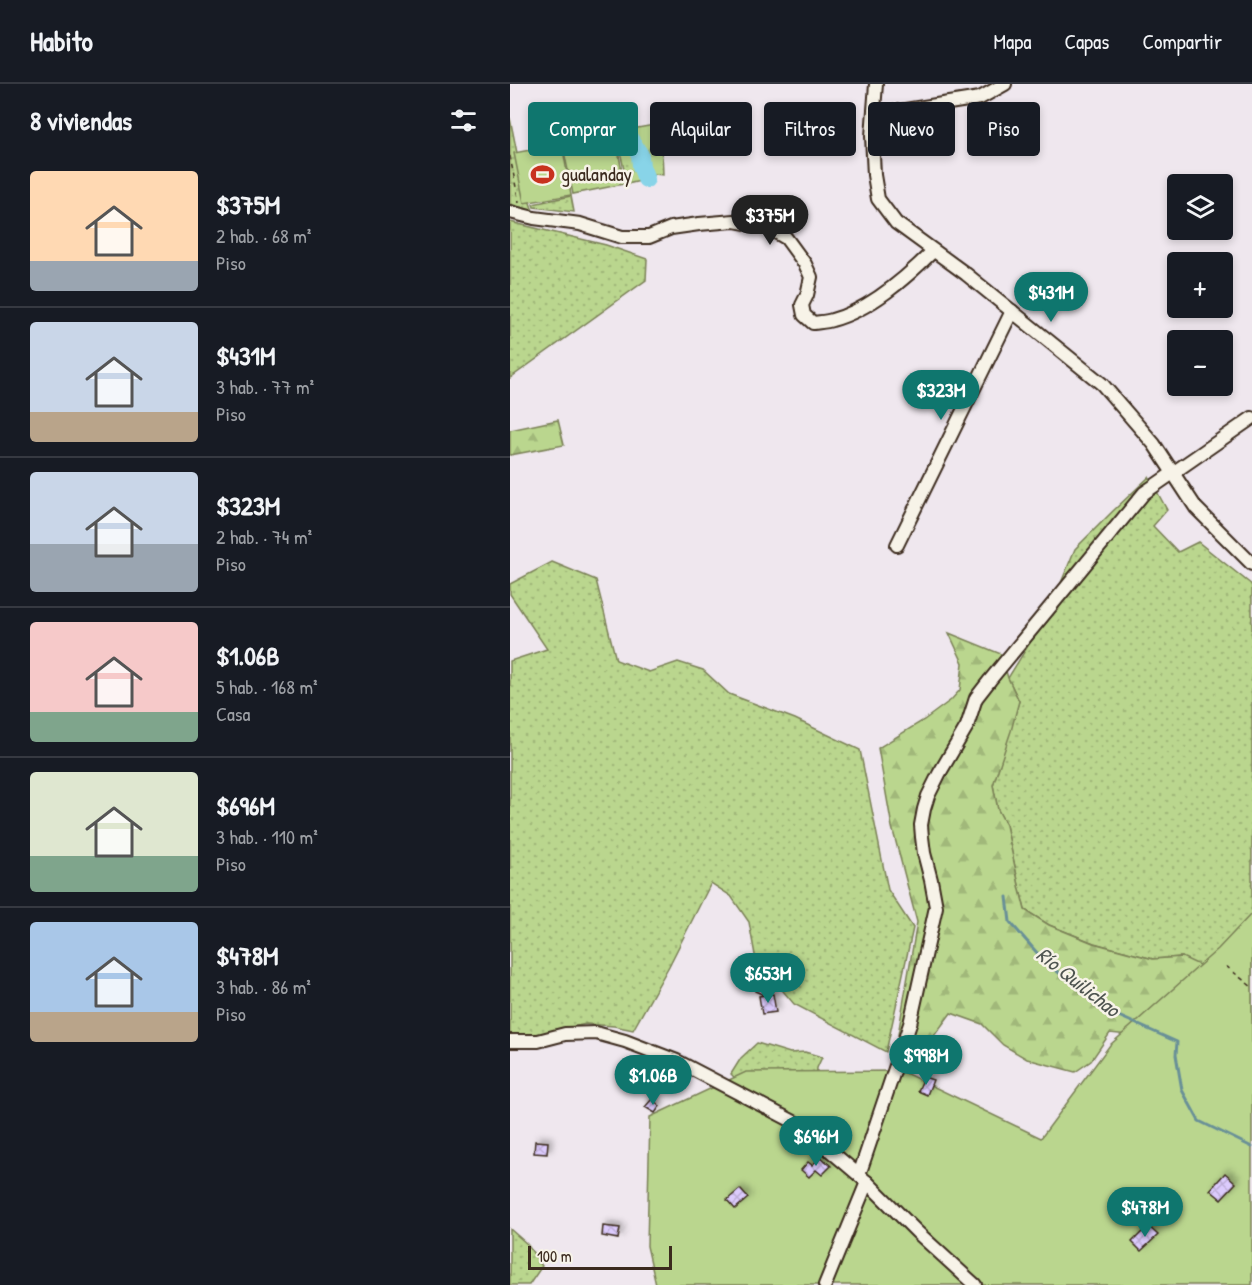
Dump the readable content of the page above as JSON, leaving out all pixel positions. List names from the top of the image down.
{
  "water": ["Río Quilichao"],
  "places": {
    "sports": ["gualanday"]
  },
  "scale_bar": "100 m",
  "page": {
    "header": "Habito",
    "nav": ["Mapa", "Capas", "Compartir"],
    "heading": "8 viviendas",
    "chip": [
      "Comprar",
      "Alquilar",
      "Filtros",
      "Nuevo",
      "Piso"
    ],
    "list": [
      {
        "name": "$375M",
        "note": "2 hab. · 68 m² · Piso"
      },
      {
        "name": "$431M",
        "note": "3 hab. · 77 m² · Piso"
      },
      {
        "name": "$323M",
        "note": "2 hab. · 74 m² · Piso"
      },
      {
        "name": "$1.06B",
        "note": "5 hab. · 168 m² · Casa"
      },
      {
        "name": "$696M",
        "note": "3 hab. · 110 m² · Piso"
      },
      {
        "name": "$478M",
        "note": "3 hab. · 86 m² · Piso"
      }
    ],
    "map_buttons": ["+", "−"],
    "price": [
      "$375M",
      "$431M",
      "$323M",
      "$653M",
      "$998M",
      "$1.06B",
      "$696M",
      "$478M"
    ],
    "scale": "100 m"
  }
}
